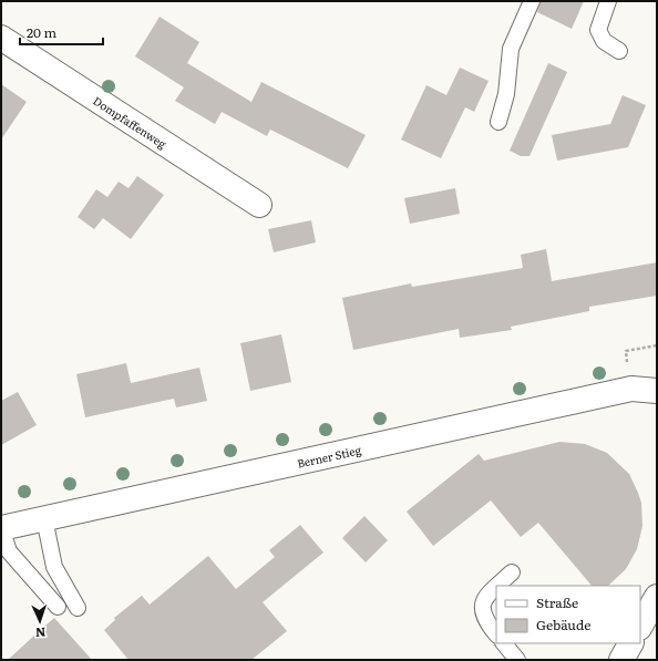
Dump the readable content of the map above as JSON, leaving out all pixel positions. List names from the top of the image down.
{
  "streets": {
    "street": ["Dompfaffenweg", "Berner Stieg"]
  },
  "legend": ["Straße", "Gebäude"],
  "scale_bar": "20 m",
  "north": "bottom"
}
